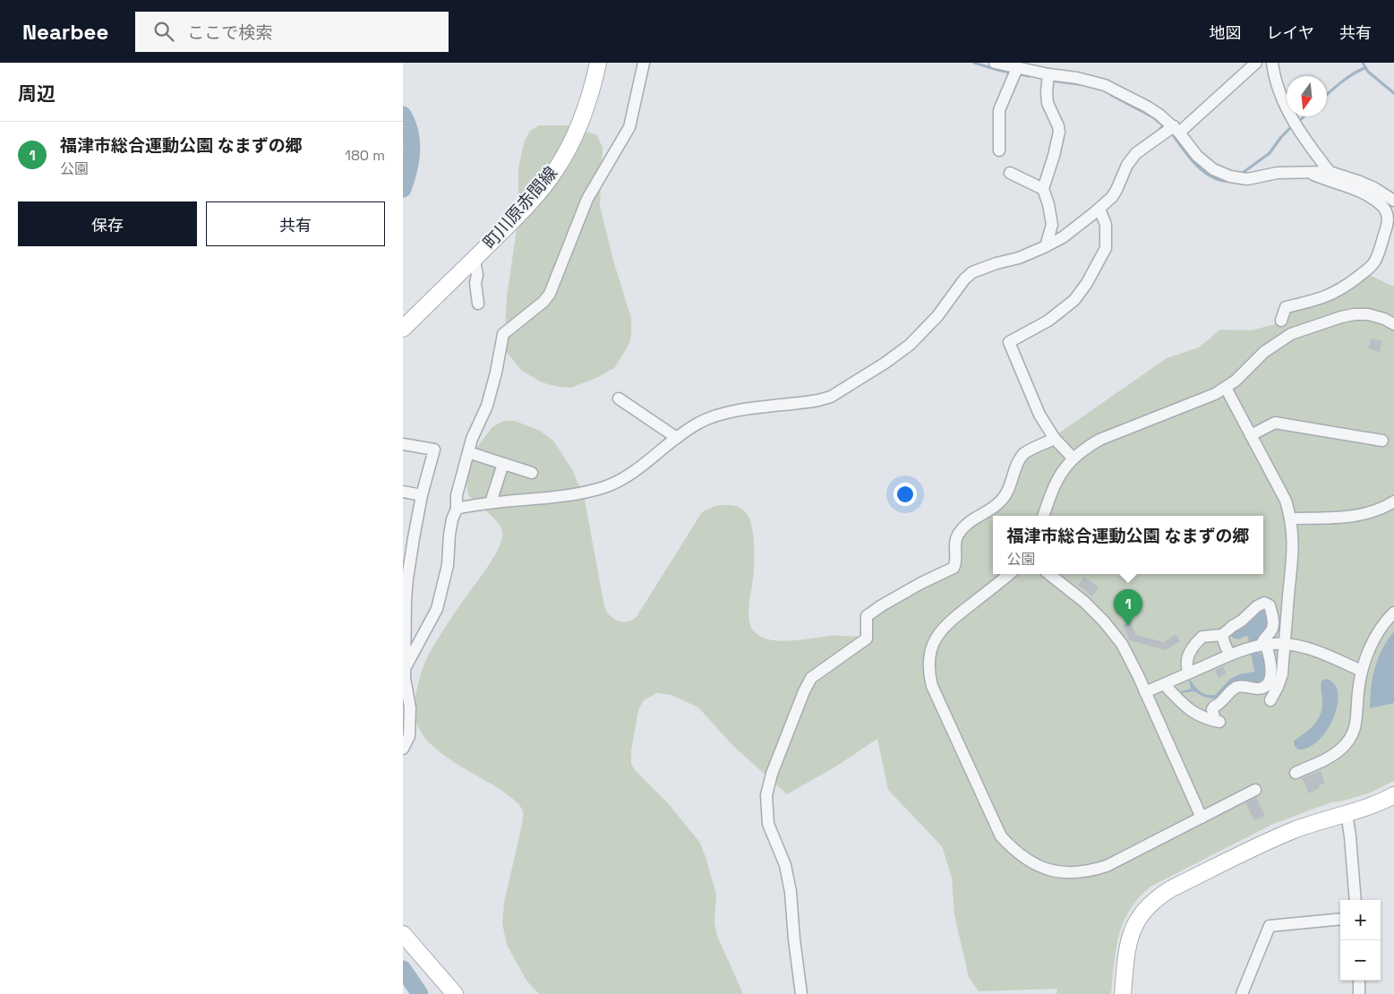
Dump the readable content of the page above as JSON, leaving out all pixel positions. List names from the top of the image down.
{
  "streets": {
    "street": ["町川原赤間線"]
  },
  "north": "bottom",
  "page": {
    "header": "Nearbee",
    "search": "ここで検索",
    "nav": ["地図", "レイヤ", "共有"],
    "heading": "周辺",
    "list": [
      {
        "mark": "1",
        "name": "福津市総合運動公園 なまずの郷",
        "note": "公園",
        "value": "180 m"
      }
    ],
    "buttons": ["保存", "共有"],
    "popup": ["福津市総合運動公園 なまずの郷", "公園"],
    "pins": "1",
    "map_buttons": ["+", "−"]
  }
}
